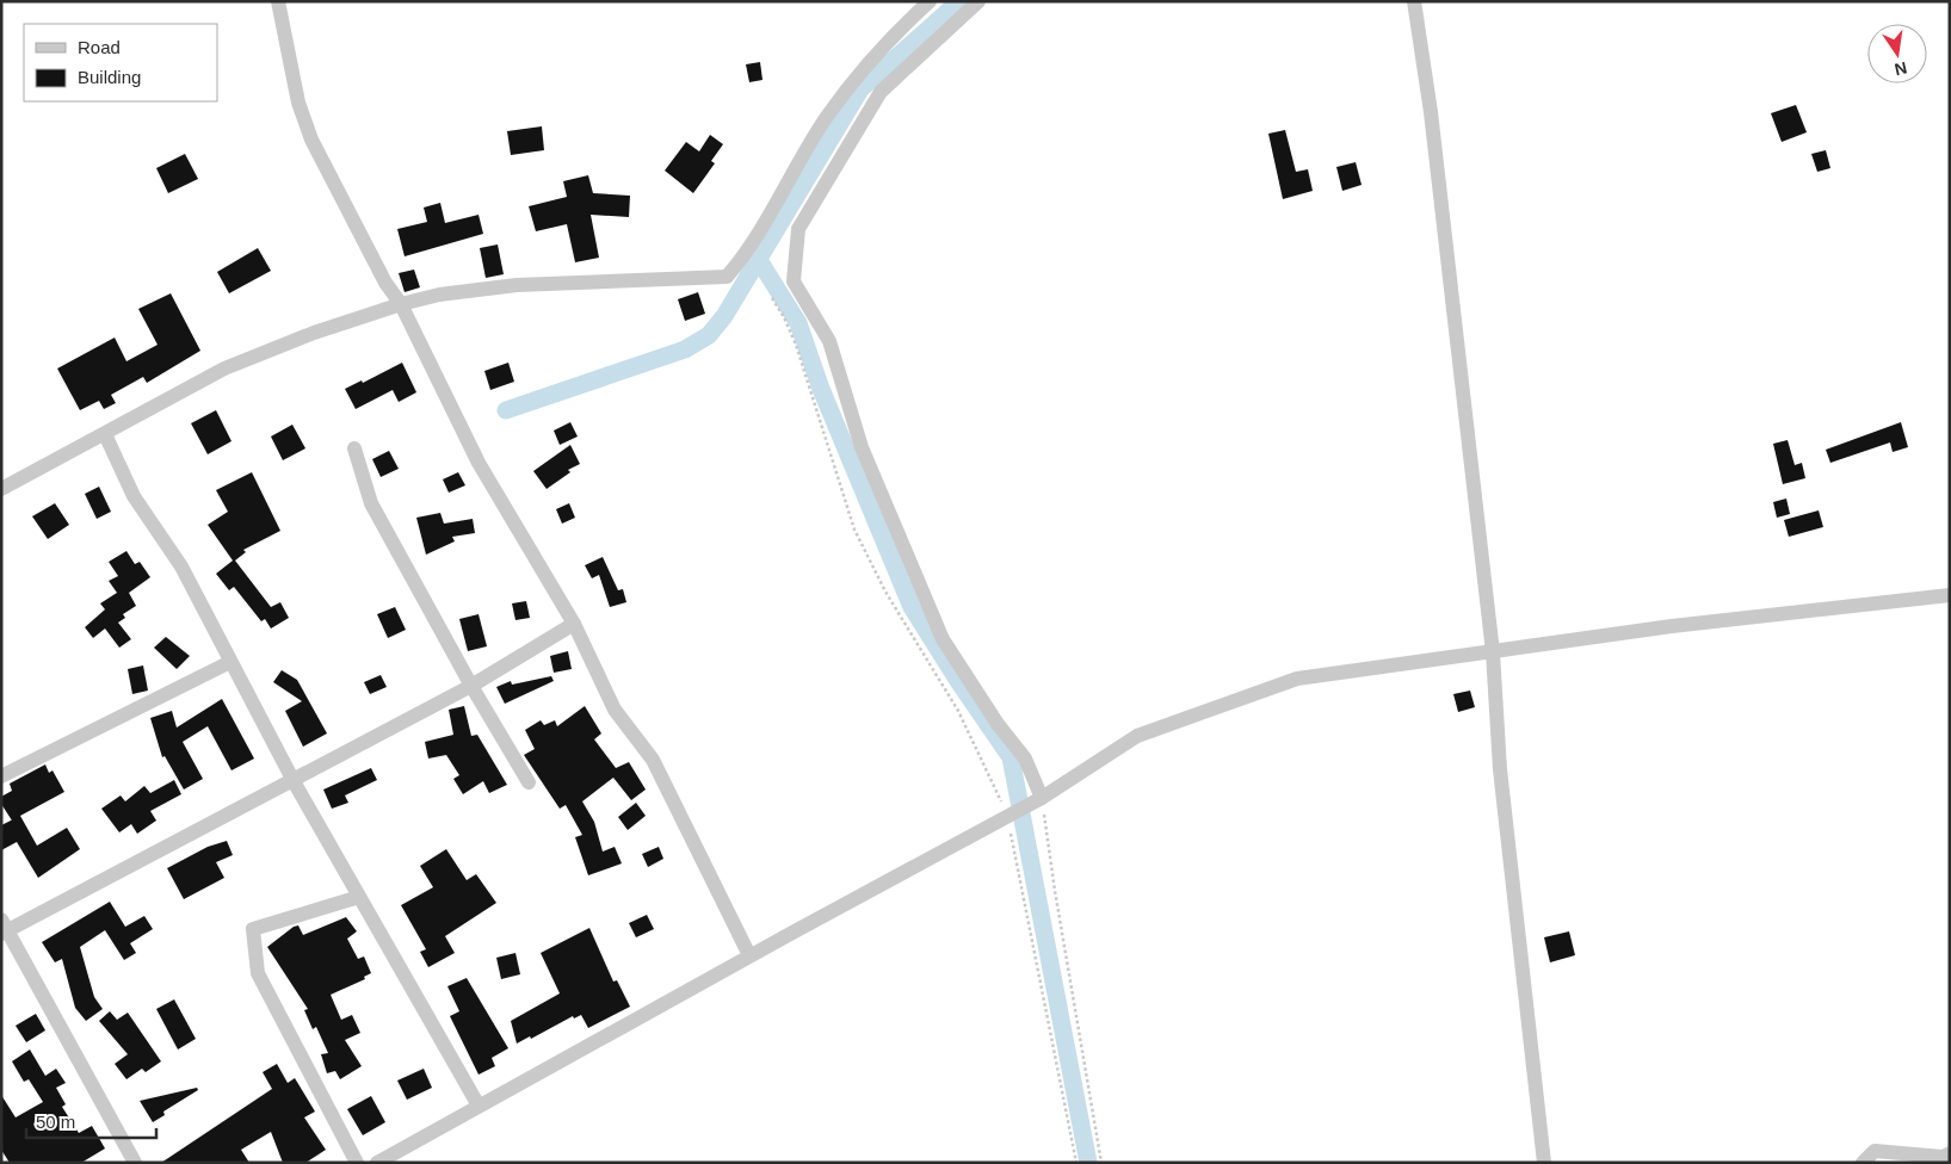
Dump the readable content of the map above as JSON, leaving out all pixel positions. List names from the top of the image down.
{
  "legend": ["Road", "Building"],
  "scale_bar": "50 m",
  "north": "bottom"
}
